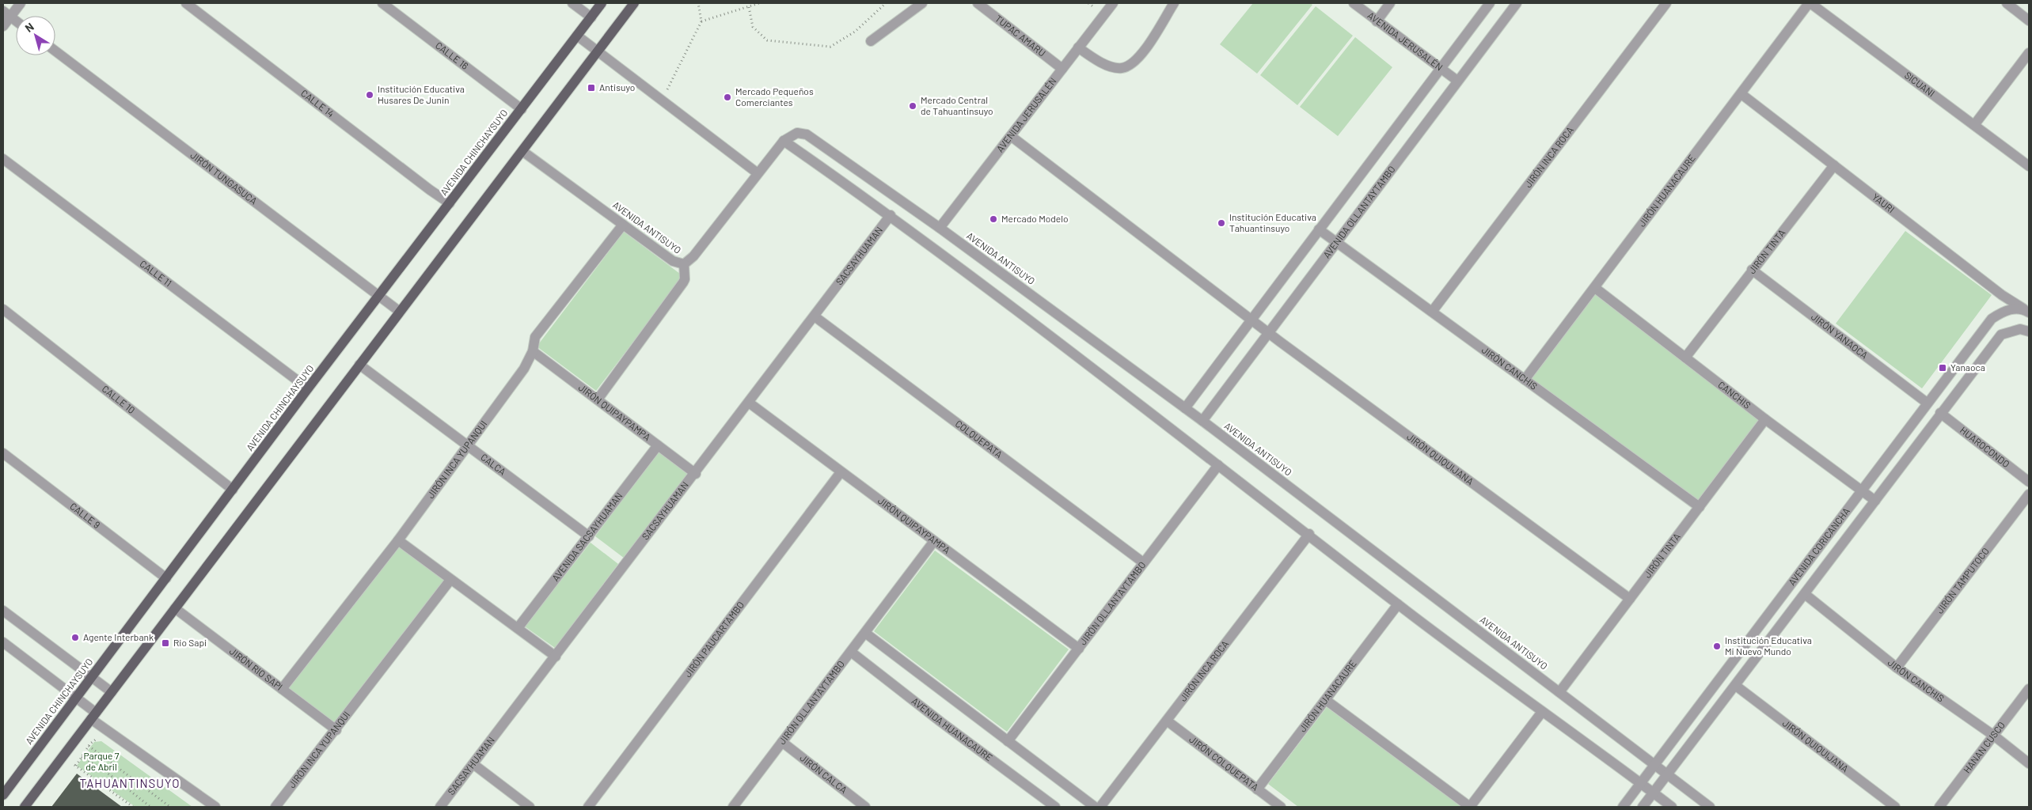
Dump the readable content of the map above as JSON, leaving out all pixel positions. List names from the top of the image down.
{
  "streets": {
    "main road": ["AVENIDA CHINCHAYSUYO"],
    "street": [
      "TUPAC AMARU",
      "AVENIDA JERUSALÉN",
      "CALLE 16",
      "SICUANI",
      "CALLE 14",
      "JIRÓN INCA ROCA",
      "JIRÓN TUNGASUCA",
      "JIRÓN HUANACAURE",
      "YAURI",
      "AVENIDA OLLANTAYTAMBO",
      "AVENIDA ANTISUYO",
      "JIRÓN TINTA",
      "SACSAYHUAMAN",
      "CALLE 11",
      "JIRÓN YANAOCA",
      "JIRÓN CANCHIS",
      "CANCHIS",
      "CALLE 10",
      "JIRÓN QUIPAYPAMPA",
      "COLQUEPATA",
      "HUAROCONDO",
      "JIRÓN INCA YUPANQUI",
      "JIRÓN QUIQUIJANA",
      "CALCA",
      "CALLE 9",
      "AVENIDA SACSAYHUAMAN",
      "AVENIDA CORICANCHA",
      "JIRÓN TAMPUTOCO",
      "JIRÓN OLLANTAYTAMBO",
      "JIRÓN PAUCARTAMBO",
      "JIRÓN RIO SAPI",
      "AVENIDA HUANACAURE",
      "HANAN CUSCO",
      "JIRÓN COLQUEPATA",
      "JIRÓN CALCA"
    ]
  },
  "crossings": [
    ["TUPAC AMARU", "AVENIDA JERUSALÉN"],
    ["AVENIDA JERUSALÉN", "AVENIDA OLLANTAYTAMBO"],
    ["AVENIDA JERUSALÉN", "AVENIDA ANTISUYO"],
    ["AVENIDA JERUSALÉN", "JIRÓN QUIQUIJANA"],
    ["CALLE 16", "AVENIDA CHINCHAYSUYO"],
    ["SICUANI", "JIRÓN HUANACAURE"],
    ["CALLE 14", "AVENIDA CHINCHAYSUYO"],
    ["AVENIDA CHINCHAYSUYO", "JIRÓN TUNGASUCA"],
    ["AVENIDA CHINCHAYSUYO", "CALLE 11"],
    ["AVENIDA CHINCHAYSUYO", "CALLE 10"],
    ["AVENIDA CHINCHAYSUYO", "CALLE 9"],
    ["JIRÓN INCA ROCA", "JIRÓN CANCHIS"],
    ["JIRÓN INCA ROCA", "JIRÓN COLQUEPATA"],
    ["JIRÓN HUANACAURE", "YAURI"],
    ["JIRÓN HUANACAURE", "JIRÓN CANCHIS"],
    ["JIRÓN HUANACAURE", "CANCHIS"],
    ["JIRÓN HUANACAURE", "JIRÓN COLQUEPATA"],
    ["YAURI", "JIRÓN TINTA"],
    ["YAURI", "AVENIDA CORICANCHA"],
    ["AVENIDA OLLANTAYTAMBO", "AVENIDA ANTISUYO"],
    ["AVENIDA OLLANTAYTAMBO", "JIRÓN CANCHIS"],
    ["AVENIDA OLLANTAYTAMBO", "JIRÓN QUIQUIJANA"],
    ["AVENIDA ANTISUYO", "JIRÓN TINTA"],
    ["AVENIDA ANTISUYO", "JIRÓN INCA YUPANQUI"],
    ["AVENIDA ANTISUYO", "AVENIDA CORICANCHA"],
    ["JIRÓN TINTA", "JIRÓN YANAOCA"],
    ["JIRÓN TINTA", "JIRÓN CANCHIS"],
    ["JIRÓN TINTA", "CANCHIS"],
    ["JIRÓN TINTA", "JIRÓN QUIQUIJANA"],
    ["SACSAYHUAMAN", "JIRÓN QUIPAYPAMPA"],
    ["SACSAYHUAMAN", "COLQUEPATA"],
    ["JIRÓN YANAOCA", "AVENIDA CORICANCHA"],
    ["JIRÓN CANCHIS", "AVENIDA CORICANCHA"],
    ["JIRÓN CANCHIS", "JIRÓN TAMPUTOCO"],
    ["JIRÓN CANCHIS", "HANAN CUSCO"],
    ["CANCHIS", "AVENIDA CORICANCHA"],
    ["JIRÓN QUIPAYPAMPA", "JIRÓN INCA YUPANQUI"],
    ["JIRÓN QUIPAYPAMPA", "AVENIDA SACSAYHUAMAN"],
    ["JIRÓN QUIPAYPAMPA", "JIRÓN OLLANTAYTAMBO"],
    ["JIRÓN QUIPAYPAMPA", "JIRÓN PAUCARTAMBO"],
    ["COLQUEPATA", "JIRÓN OLLANTAYTAMBO"],
    ["HUAROCONDO", "AVENIDA CORICANCHA"],
    ["JIRÓN INCA YUPANQUI", "CALCA"],
    ["JIRÓN INCA YUPANQUI", "JIRÓN RIO SAPI"],
    ["JIRÓN QUIQUIJANA", "AVENIDA CORICANCHA"],
    ["CALCA", "AVENIDA SACSAYHUAMAN"],
    ["JIRÓN OLLANTAYTAMBO", "AVENIDA HUANACAURE"],
    ["JIRÓN OLLANTAYTAMBO", "JIRÓN CALCA"]
  ],
  "districts": ["TAHUANTINSUYO"],
  "parks": ["Parque 7 de Abril"],
  "places": {
    "transit": ["Antisuyo", "Yanaoca", "Rio Sapi"],
    "other": [
      "Institución Educativa Husares De Junin",
      "Mercado Pequeños Comerciantes",
      "Mercado Central de Tahuantinsuyo",
      "Mercado Modelo",
      "Institución Educativa Tahuantinsuyo",
      "Agente Interbank",
      "Institución Educativa Mi Nuevo Mundo"
    ]
  },
  "north": "top left"
}
